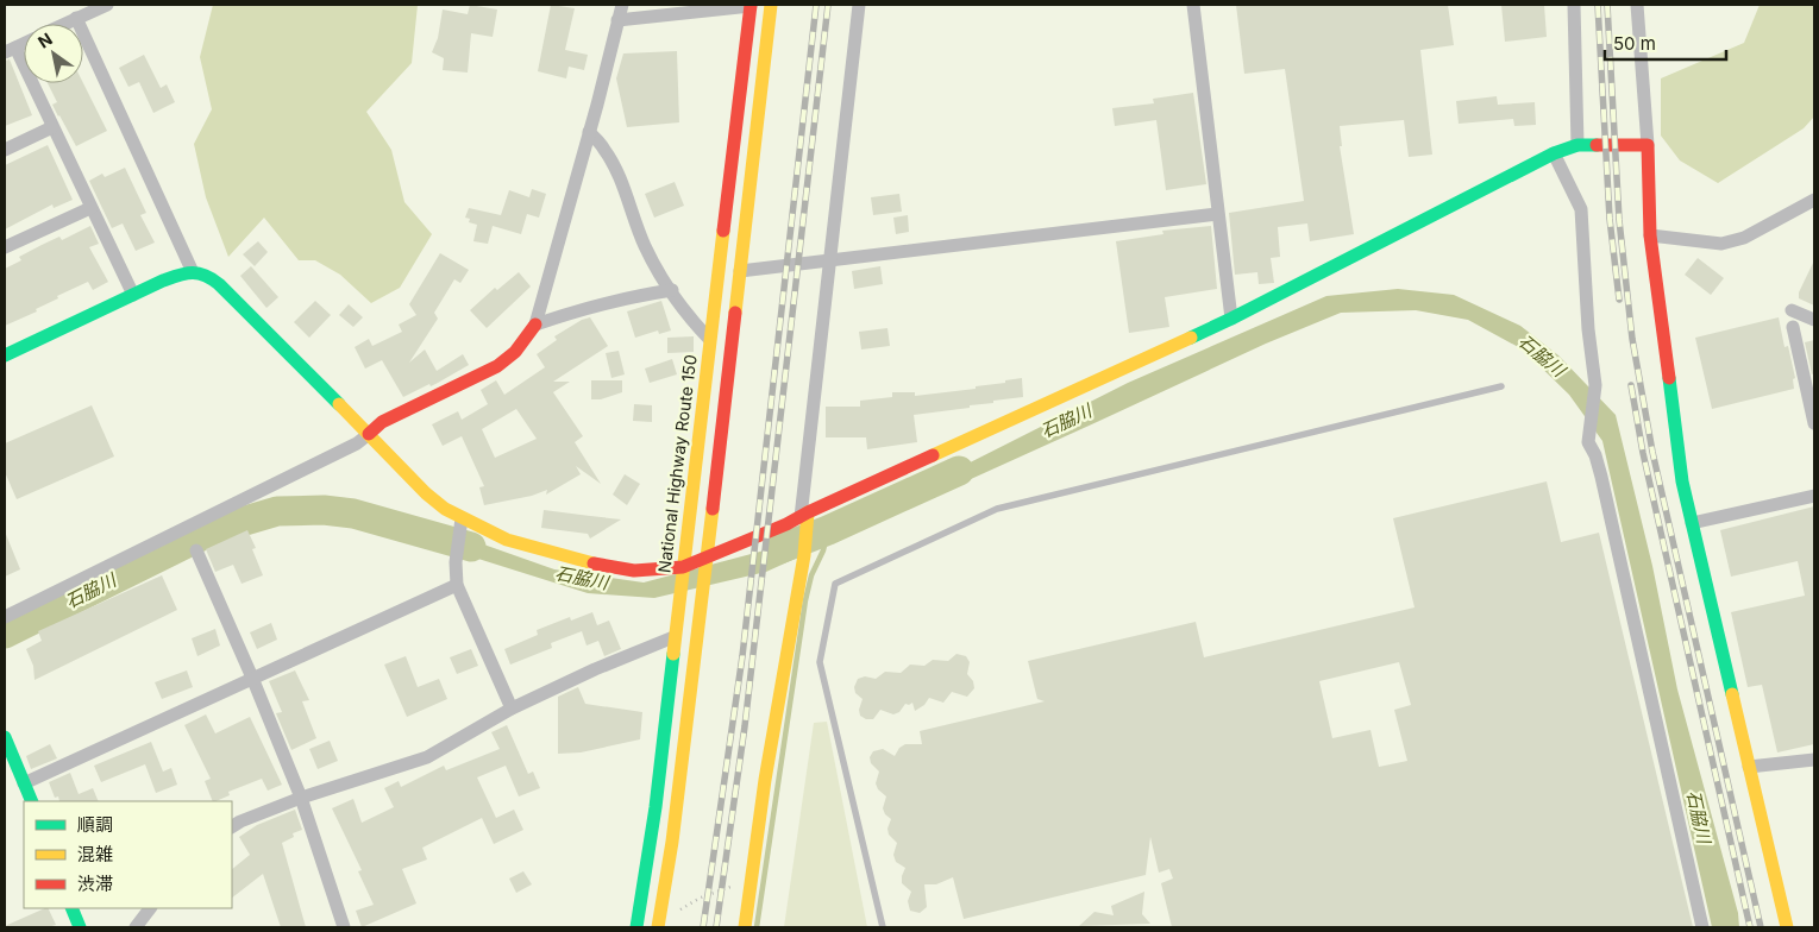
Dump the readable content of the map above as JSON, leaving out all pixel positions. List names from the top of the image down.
{
  "streets": {
    "main road": ["National Highway Route 150"]
  },
  "water": ["石脇川"],
  "legend": ["順調", "混雑", "渋滞"],
  "scale_bar": "50 m",
  "north": "top left"
}
